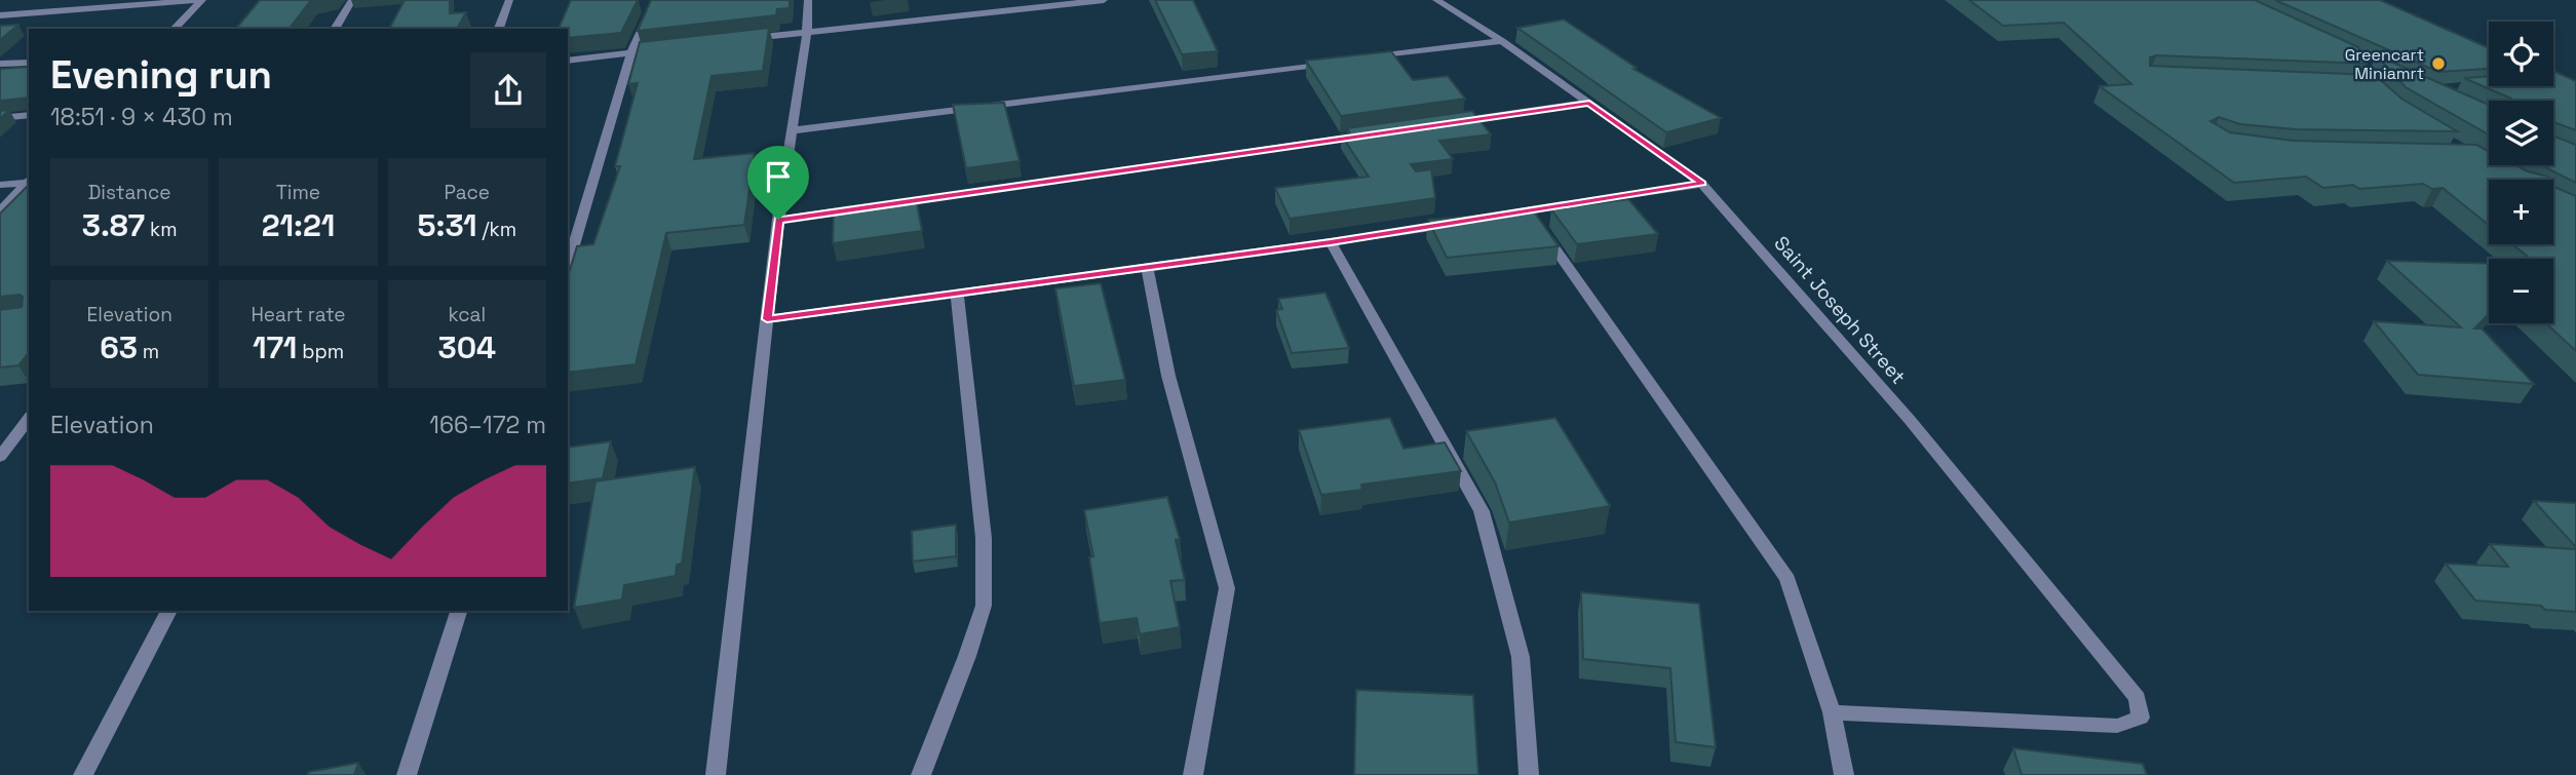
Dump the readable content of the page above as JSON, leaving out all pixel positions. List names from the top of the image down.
{
  "streets": {
    "street": ["Saint Joseph Street"]
  },
  "places": ["Greencart Miniamrt"],
  "page": {
    "map_buttons": ["+", "−"],
    "heading": ["Evening run", "18:51 · 9 × 430 m"],
    "stats": [
      ["Distance", "3.87 km"],
      ["Time", "21:21"],
      ["Pace", "5:31 /km"],
      ["Elevation", "63 m"],
      ["Heart rate", "171 bpm"],
      ["kcal", "304"]
    ],
    "chart": ["Elevation", "166–172 m"]
  }
}
